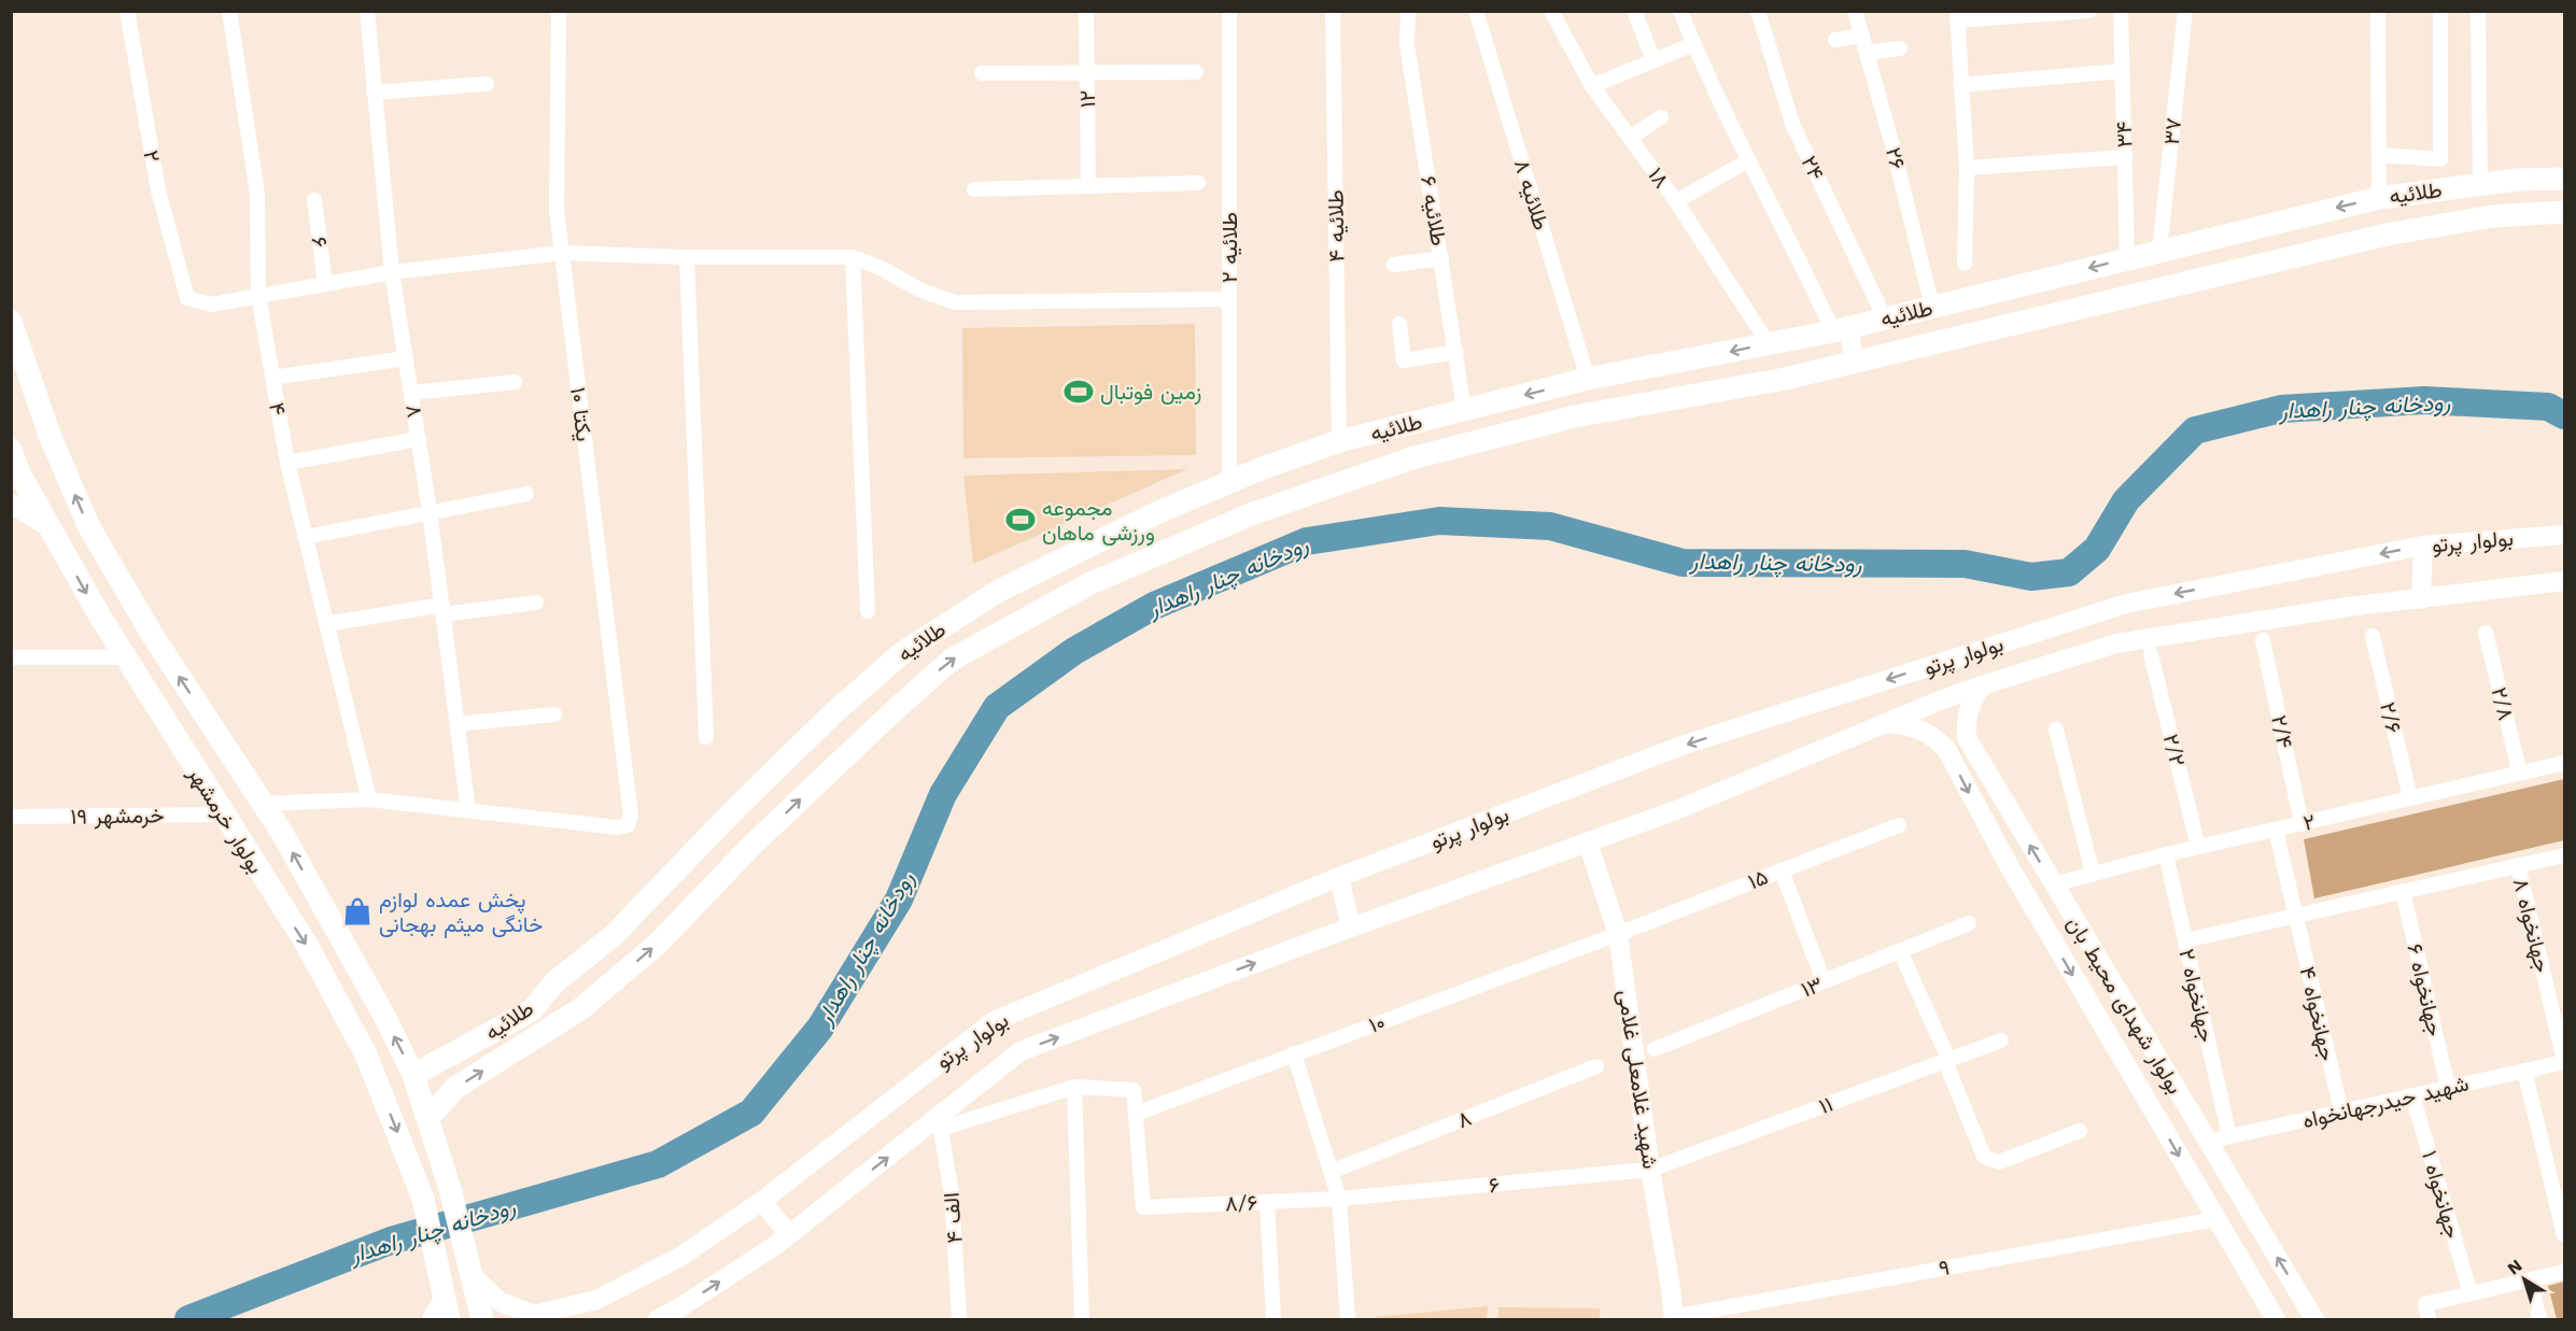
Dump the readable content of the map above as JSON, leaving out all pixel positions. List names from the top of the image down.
{
  "streets": {
    "main road": [
      "طلائیه",
      "بولوار پرتو",
      "بولوار خرمشهر",
      "بولوار شهدای محیط بان",
      "شهید غلامعلی غلامی"
    ],
    "street": [
      "۱۲",
      "۳۷",
      "۳۴",
      "۲",
      "۲۶",
      "۲۴",
      "۱۸",
      "طلائیه ۸",
      "طلائیه ۶",
      "طلائیه ۴",
      "۶",
      "طلائیه ۲",
      "۴",
      "۸",
      "۱۰ یکتا",
      "۲/۸",
      "۲/۶",
      "۲/۴",
      "۲/۲",
      "۱۹ خرمشهر",
      "۱۵",
      "جهانخواه ۸",
      "۱۳",
      "جهانخواه ۶",
      "جهانخواه ۲",
      "جهانخواه ۴",
      "۱۰",
      "شهید حیدرجهانخواه",
      "۱۱",
      "جهانخواه ۱",
      "۸/۶",
      "۴ الف",
      "۹"
    ]
  },
  "crossings": [
    ["۳۷", "طلائیه"],
    ["۳۴", "طلائیه"],
    ["۲", "۴"],
    ["۲", "۲/۸"],
    ["۲", "۲/۶"],
    ["۲", "۲/۴"],
    ["۲", "۲/۲"],
    ["۲", "جهانخواه ۲"],
    ["۲", "بولوار شهدای محیط بان"],
    ["۲", "جهانخواه ۴"],
    ["۲۶", "طلائیه"],
    ["۲۴", "طلائیه"],
    ["۱۸", "طلائیه"],
    ["طلائیه", "طلائیه ۸"],
    ["طلائیه", "طلائیه ۶"],
    ["طلائیه", "طلائیه ۴"],
    ["طلائیه", "طلائیه ۲"],
    ["۶", "شهید غلامعلی غلامی"],
    ["۶", "۱۱"],
    ["۶", "۸/۶"],
    ["۸", "۱۰ یکتا"],
    ["بولوار پرتو", "بولوار شهدای محیط بان"],
    ["بولوار پرتو", "شهید غلامعلی غلامی"],
    ["بولوار پرتو", "۴ الف"],
    ["۱۹ خرمشهر", "بولوار خرمشهر"],
    ["۱۵", "۱۰"],
    ["۱۵", "شهید غلامعلی غلامی"],
    ["جهانخواه ۸", "شهید حیدرجهانخواه"],
    ["جهانخواه ۶", "شهید حیدرجهانخواه"],
    ["جهانخواه ۲", "شهید حیدرجهانخواه"],
    ["بولوار شهدای محیط بان", "شهید حیدرجهانخواه"],
    ["بولوار شهدای محیط بان", "۹"],
    ["جهانخواه ۴", "شهید حیدرجهانخواه"],
    ["۱۰", "شهید غلامعلی غلامی"],
    ["۱۰", "۸/۶"],
    ["شهید غلامعلی غلامی", "۱۱"],
    ["شهید غلامعلی غلامی", "۹"],
    ["شهید حیدرجهانخواه", "جهانخواه ۱"]
  ],
  "water": ["رودخانه چنار راهدار"],
  "places": {
    "sports": ["زمین فوتبال", "مجموعه ورزشی ماهان"],
    "shop": ["پخش عمده لوازم خانگی میثم بهجانی"]
  },
  "north": "top left"
}
